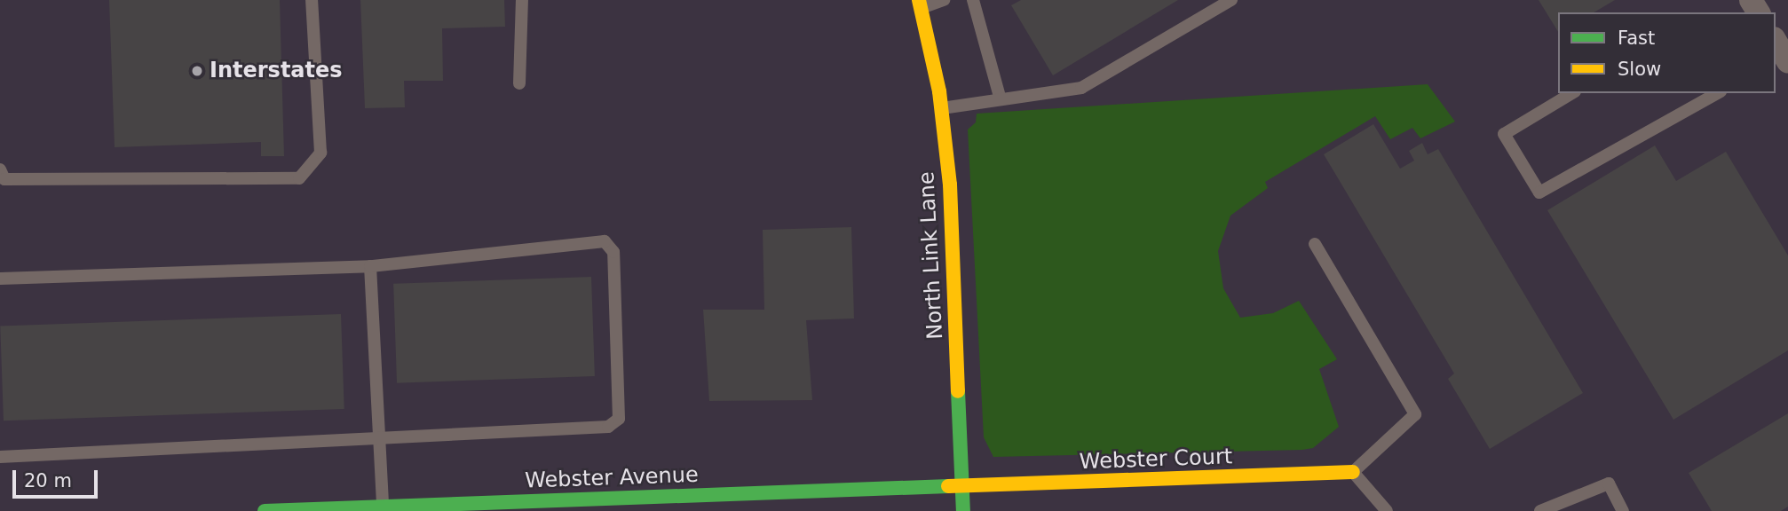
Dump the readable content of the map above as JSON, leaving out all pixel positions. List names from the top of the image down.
{
  "streets": {
    "street": ["North Link Lane", "Webster Court", "Webster Avenue"]
  },
  "crossings": [
    ["North Link Lane", "Webster Court"],
    ["North Link Lane", "Webster Avenue"],
    ["Webster Court", "Webster Avenue"]
  ],
  "places": ["Interstates"],
  "legend": ["Fast", "Slow"],
  "scale_bar": "20 m"
}
